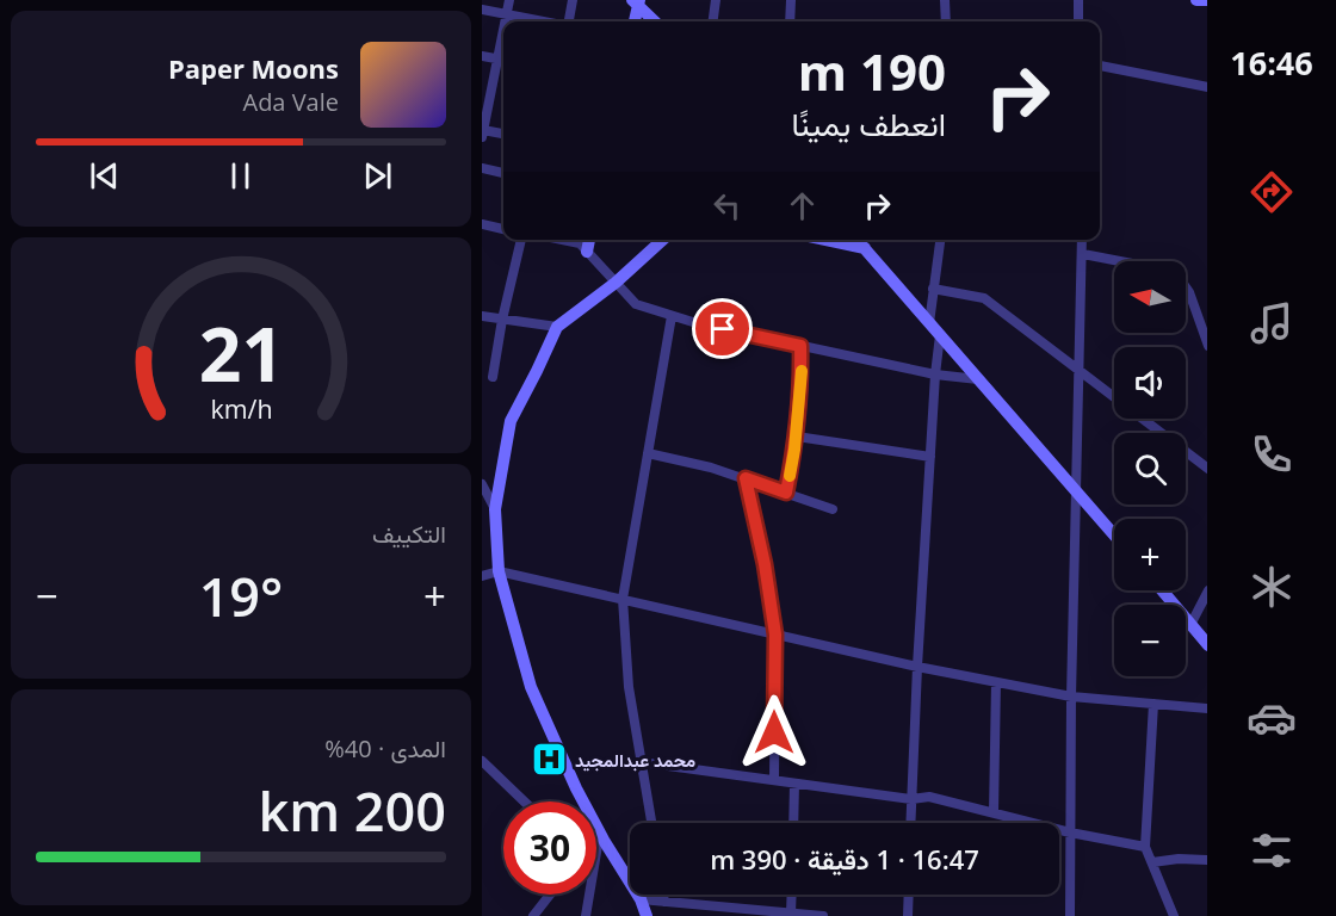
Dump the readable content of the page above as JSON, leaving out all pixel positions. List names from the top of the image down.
{
  "places": {
    "hospital": ["محمد عبدالمجيد"]
  },
  "north": "left",
  "page": {
    "tabs": "16:46",
    "turn": ["190 m", "انعطف يمينًا"],
    "song": ["Paper Moons", "Ada Vale"],
    "map_buttons": ["+", "−"],
    "tile": [
      "التكييف",
      ["المدى · 40%", "200 km"]
    ],
    "heat": ["−", "19°", "+"],
    "limit": "30",
    "trip": "16:47 · 1 دقيقة · 390 m",
    "gauge": ["21", "km/h"]
  }
}
